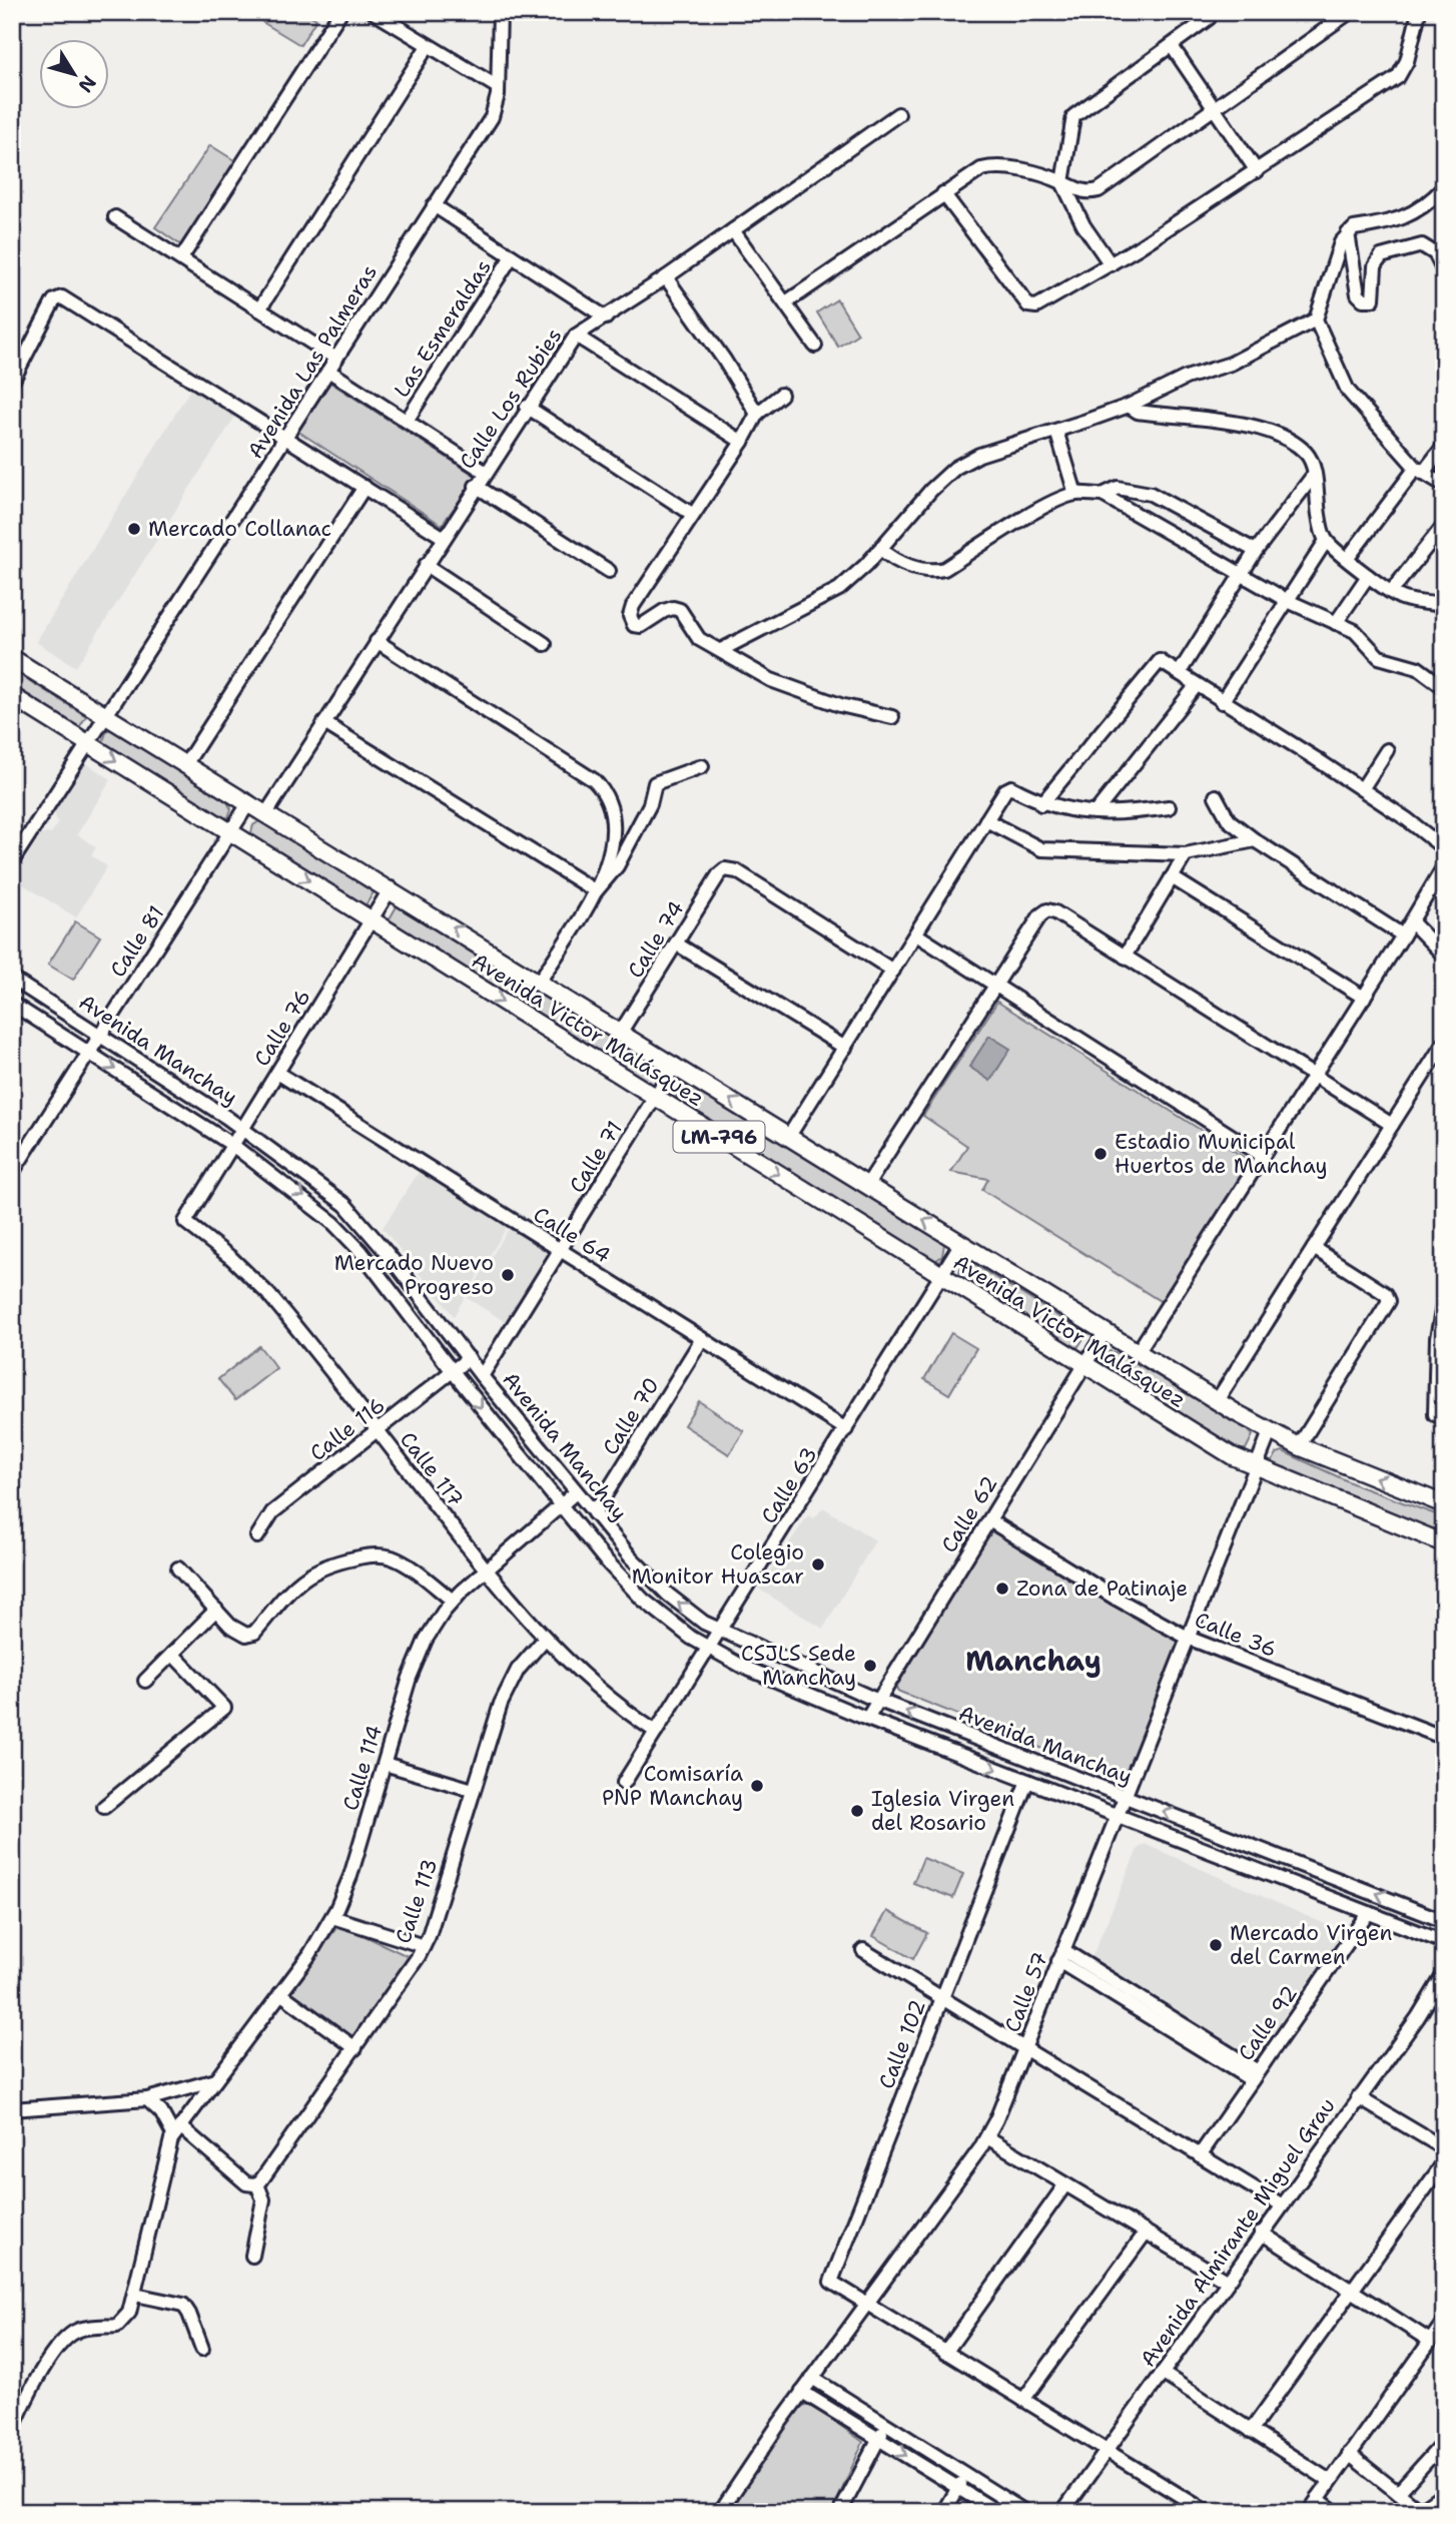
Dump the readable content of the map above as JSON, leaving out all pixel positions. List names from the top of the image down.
{
  "streets": {
    "main road": ["Avenida Victor Malásquez", "LM-796"],
    "street": [
      "Las Esmeraldas",
      "Avenida Las Palmeras",
      "Calle Los Rubies",
      "Calle 74",
      "Calle 81",
      "Calle 76",
      "Avenida Manchay",
      "Calle 71",
      "Calle 64",
      "Calle 70",
      "Calle 116",
      "Calle 117",
      "Calle 63",
      "Calle 62",
      "Calle 36",
      "Calle 114",
      "Calle 113",
      "Calle 57",
      "Calle 92",
      "Calle 102",
      "Avenida Almirante Miguel Grau"
    ]
  },
  "crossings": [
    ["Avenida Las Palmeras", "Avenida Victor Malásquez"],
    ["Calle Los Rubies", "Avenida Victor Malásquez"],
    ["Calle 74", "Avenida Victor Malásquez"],
    ["Calle 81", "Avenida Victor Malásquez"],
    ["Calle 81", "Avenida Manchay"],
    ["Calle 76", "Avenida Victor Malásquez"],
    ["Calle 76", "Avenida Manchay"],
    ["Calle 76", "Calle 64"],
    ["Calle 76", "Calle 117"],
    ["Avenida Victor Malásquez", "Calle 71"],
    ["Avenida Victor Malásquez", "Calle 63"],
    ["Avenida Victor Malásquez", "Calle 62"],
    ["Avenida Victor Malásquez", "Calle 57"],
    ["Avenida Manchay", "Calle 71"],
    ["Avenida Manchay", "Calle 70"],
    ["Avenida Manchay", "Calle 116"],
    ["Avenida Manchay", "Calle 63"],
    ["Avenida Manchay", "Calle 62"],
    ["Avenida Manchay", "Calle 114"],
    ["Avenida Manchay", "Calle 57"],
    ["Avenida Manchay", "Calle 92"],
    ["Avenida Manchay", "Calle 102"],
    ["Calle 71", "Calle 64"],
    ["Calle 64", "Calle 70"],
    ["Calle 64", "Calle 63"],
    ["Calle 116", "Calle 117"],
    ["Calle 117", "Calle 63"],
    ["Calle 117", "Calle 114"],
    ["Calle 117", "Calle 113"],
    ["Calle 62", "Calle 36"],
    ["Calle 36", "Calle 57"],
    ["Calle 57", "Calle 102"]
  ],
  "districts": ["Manchay"],
  "places": [
    "Mercado Collanac",
    "Estadio Municipal Huertos de Manchay",
    "Mercado Nuevo Progreso",
    "Colegio Monitor Huascar",
    "Zona de Patinaje",
    "CSJLS Sede Manchay",
    "Comisaría PNP Manchay",
    "Iglesia Virgen del Rosario",
    "Mercado Virgen del Carmen"
  ],
  "north": "bottom right"
}
